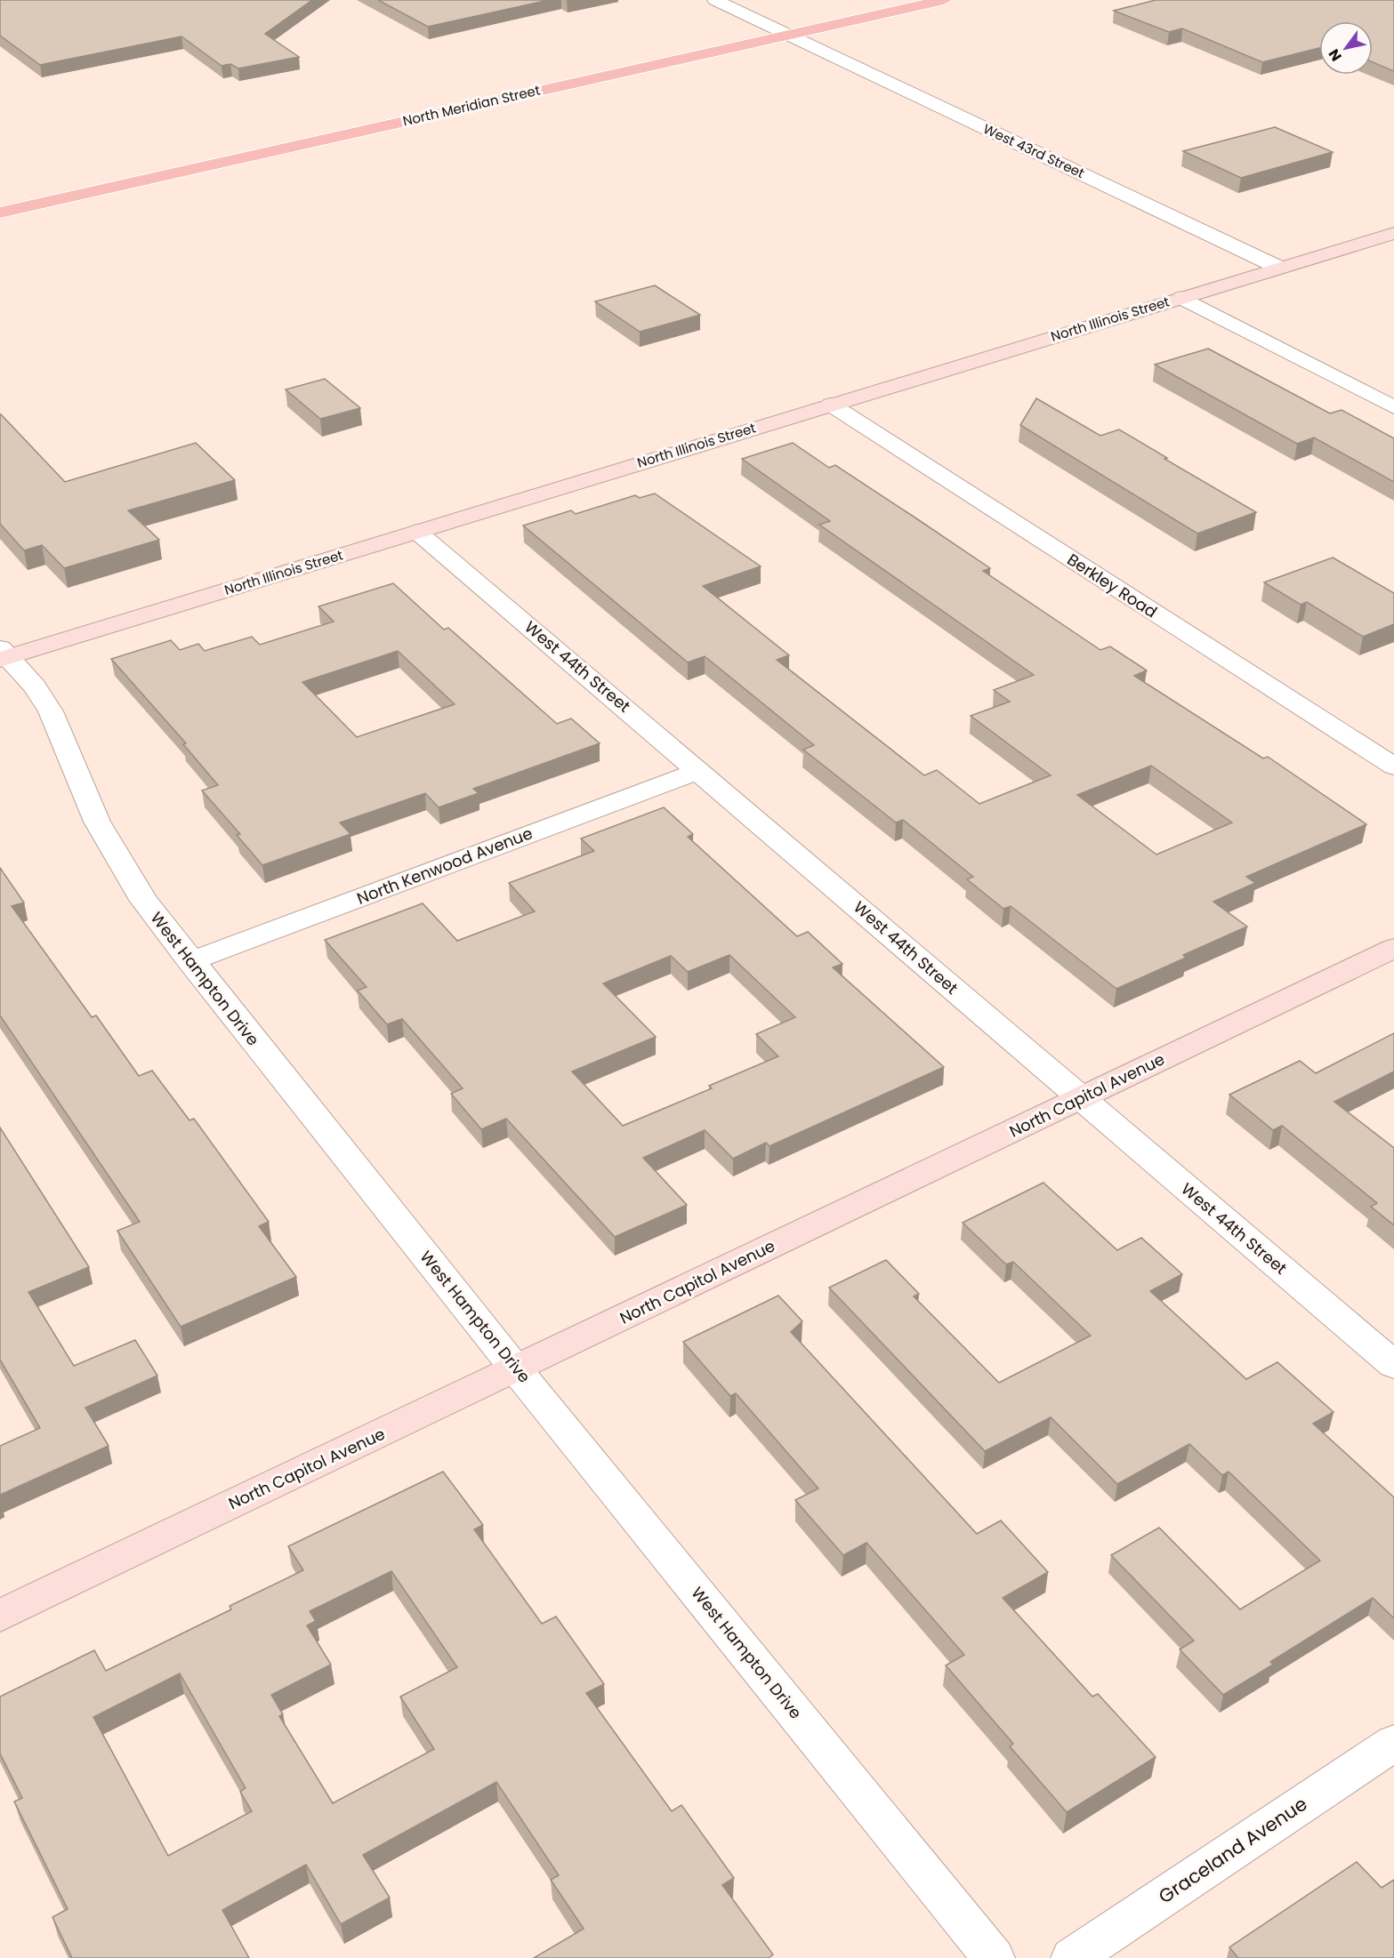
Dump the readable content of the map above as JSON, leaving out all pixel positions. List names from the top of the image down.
{
  "streets": {
    "main road": ["North Meridian Street"],
    "street": [
      "West 43rd Street",
      "North Illinois Street",
      "Berkley Road",
      "West 44th Street",
      "North Kenwood Avenue",
      "West Hampton Drive",
      "North Capitol Avenue",
      "Graceland Avenue"
    ]
  },
  "crossings": [
    ["North Meridian Street", "West 43rd Street"],
    ["West 43rd Street", "North Illinois Street"],
    ["North Illinois Street", "Berkley Road"],
    ["North Illinois Street", "West 44th Street"],
    ["North Illinois Street", "West Hampton Drive"],
    ["West 44th Street", "North Kenwood Avenue"],
    ["West 44th Street", "North Capitol Avenue"],
    ["North Kenwood Avenue", "West Hampton Drive"],
    ["West Hampton Drive", "North Capitol Avenue"]
  ],
  "north": "bottom left"
}
